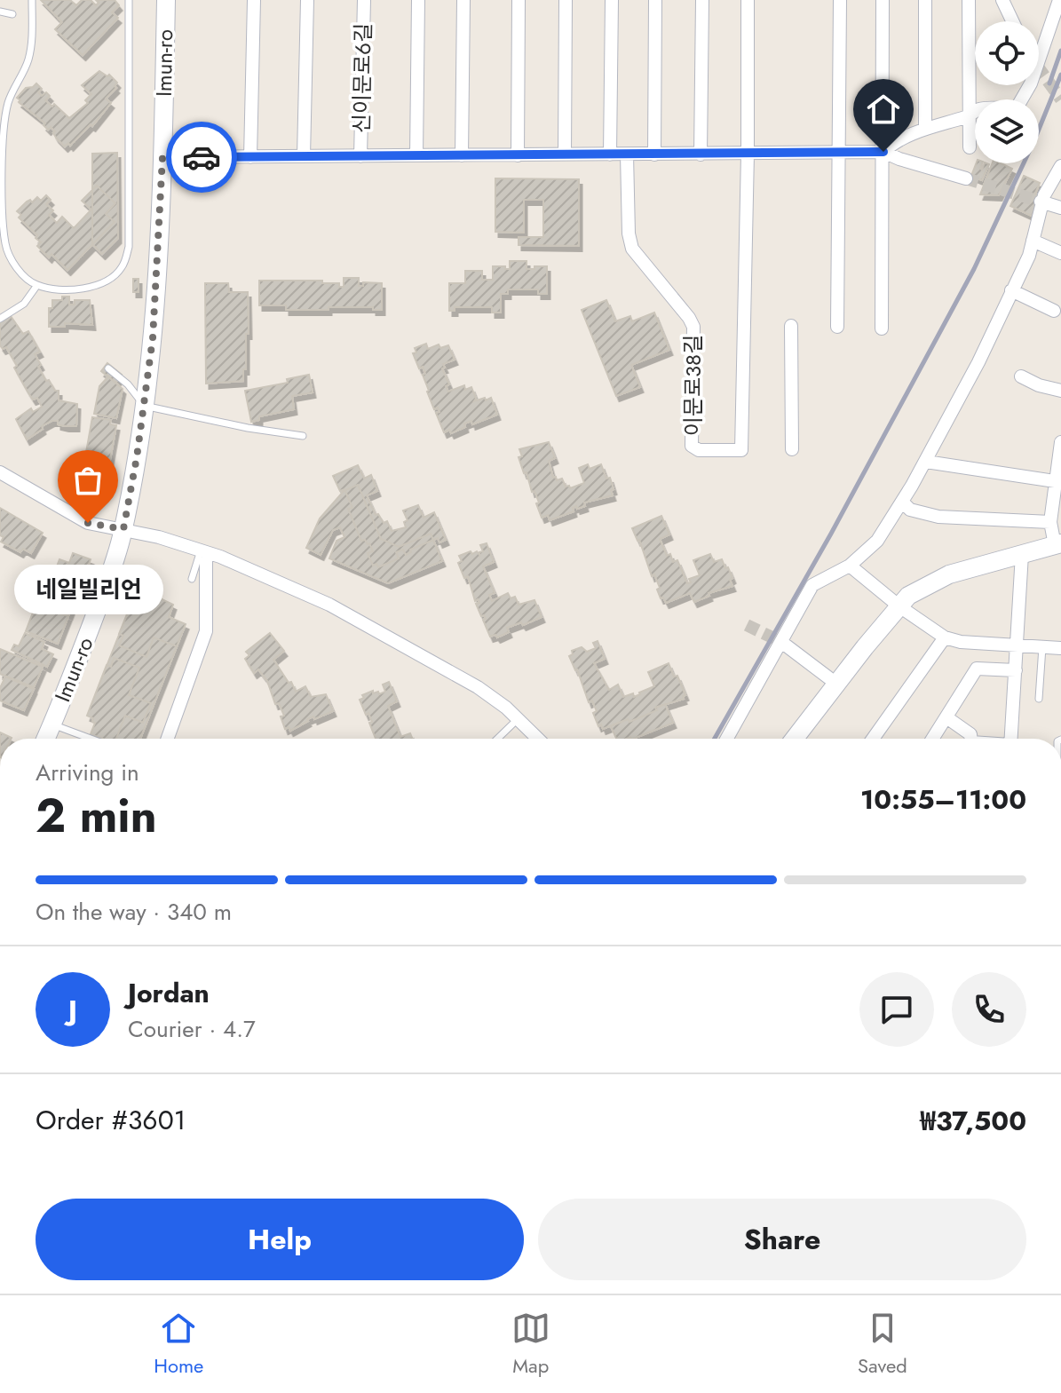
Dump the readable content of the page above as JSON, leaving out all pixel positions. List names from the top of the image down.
{
  "streets": {
    "main road": ["Imun-ro"],
    "street": ["신이문로6길", "이문로38길"]
  },
  "places": ["네일빌리언"],
  "page": {
    "bubble": "네일빌리언",
    "heading": ["2 min", "Arriving in", "10:55–11:00"],
    "panel": [
      "Jordan",
      "Courier · 4.7",
      "Order #3601",
      "₩37,500"
    ],
    "bar": "On the way · 340 m",
    "round": "J",
    "buttons": ["Help", "Share"],
    "tabs": ["Home", "Map", "Saved"]
  }
}
